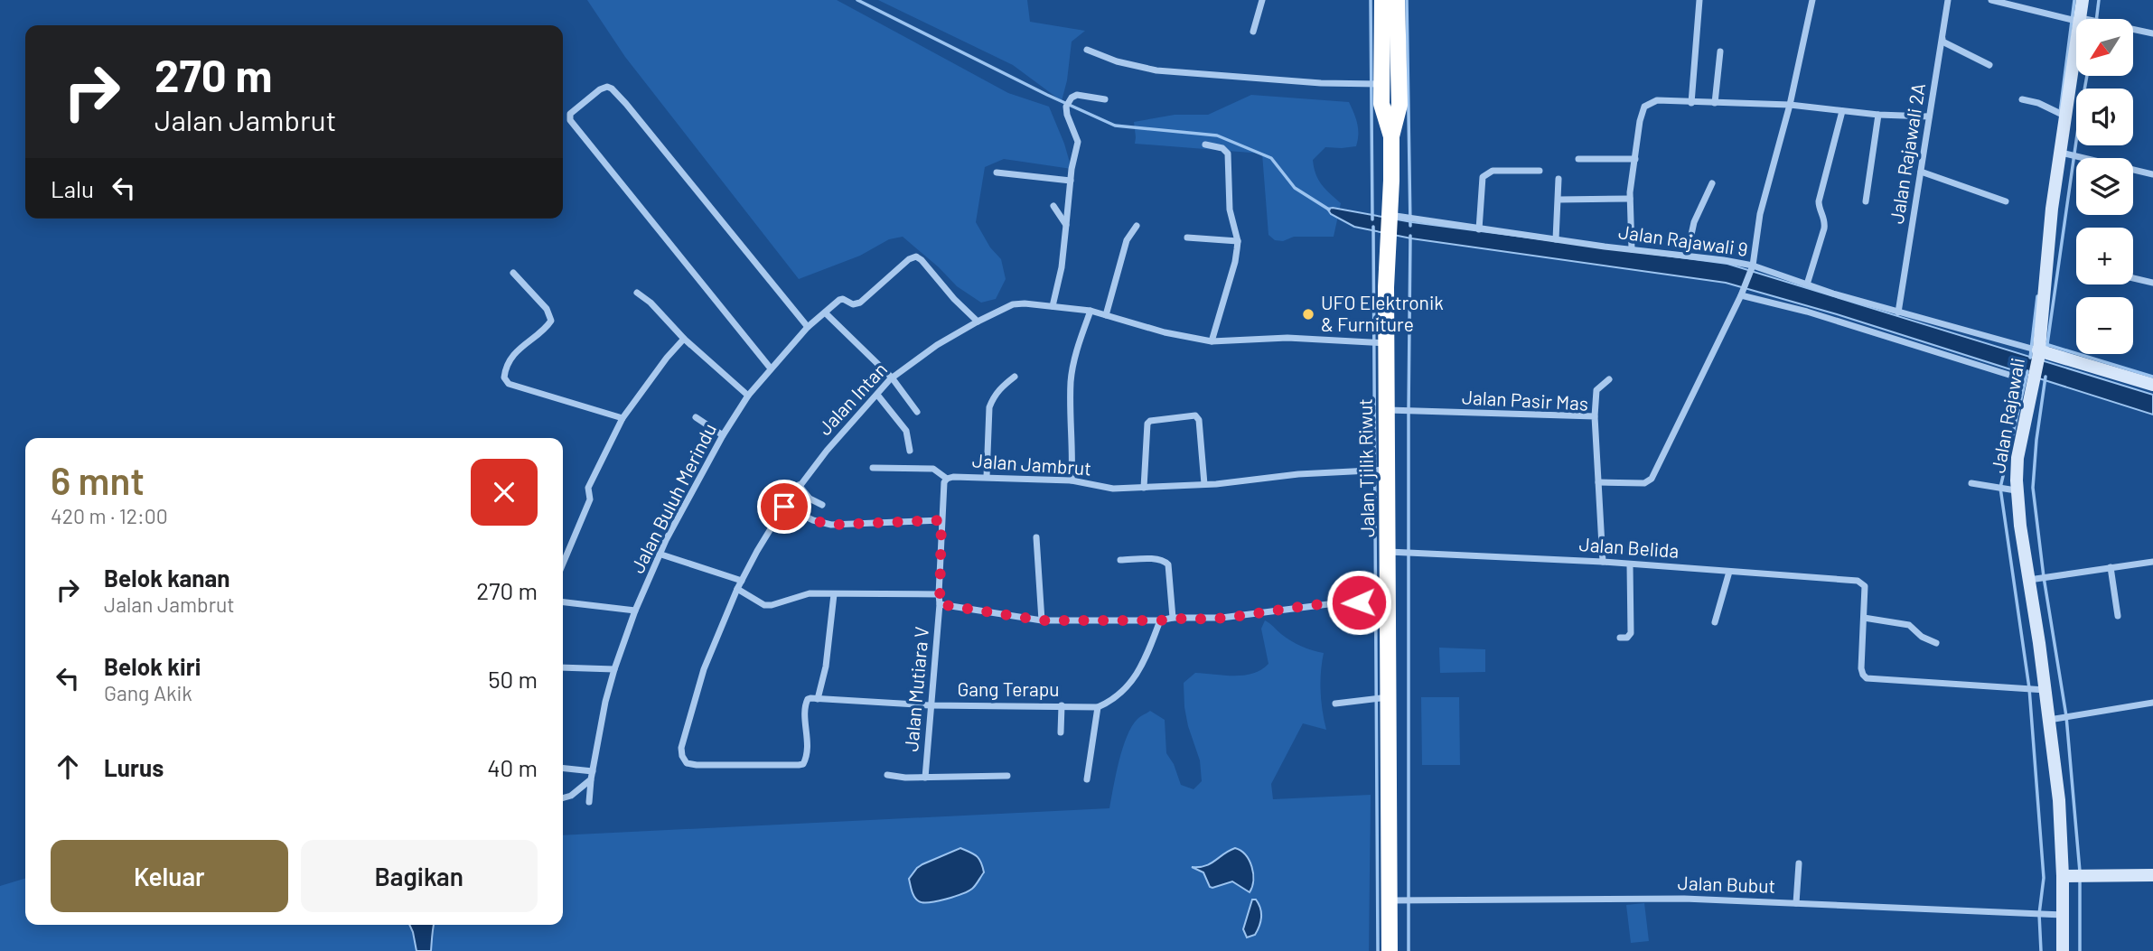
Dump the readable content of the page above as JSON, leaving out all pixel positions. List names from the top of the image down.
{
  "streets": {
    "highway": ["Jalan Tjilik Riwut"],
    "main road": ["Jalan Rajawali"],
    "street": [
      "Jalan Rajawali 2A",
      "Jalan Rajawali 9",
      "Jalan Intan",
      "Jalan Pasir Mas",
      "Jalan Jambrut",
      "Jalan Buluh Merindu",
      "Jalan Belida",
      "Jalan Mutiara V",
      "Gang Terapu",
      "Jalan Bubut"
    ]
  },
  "crossings": [
    ["Jalan Rajawali 2A", "Jalan Rajawali 9"],
    ["Jalan Rajawali 9", "Jalan Rajawali"],
    ["Jalan Rajawali 9", "Jalan Tjilik Riwut"],
    ["Jalan Intan", "Jalan Tjilik Riwut"],
    ["Jalan Intan", "Jalan Buluh Merindu"],
    ["Jalan Intan", "Gang Terapu"],
    ["Jalan Pasir Mas", "Jalan Tjilik Riwut"],
    ["Jalan Pasir Mas", "Jalan Belida"],
    ["Jalan Rajawali", "Jalan Bubut"],
    ["Jalan Jambrut", "Jalan Tjilik Riwut"],
    ["Jalan Jambrut", "Jalan Mutiara V"],
    ["Jalan Tjilik Riwut", "Jalan Belida"],
    ["Jalan Tjilik Riwut", "Jalan Bubut"],
    ["Jalan Mutiara V", "Gang Terapu"]
  ],
  "places": ["UFO Elektronik & Furniture"],
  "north": "bottom left",
  "page": {
    "map_buttons": ["+", "−"],
    "turn": ["270 m", "Jalan Jambrut"],
    "then": "Lalu",
    "heading": ["6 mnt", "420 m · 12:00"],
    "list": [
      {
        "name": "Belok kanan",
        "note": "Jalan Jambrut",
        "value": "270 m"
      },
      {
        "name": "Belok kiri",
        "note": "Gang Akik",
        "value": "50 m"
      },
      {
        "name": "Lurus",
        "value": "40 m"
      }
    ],
    "buttons": ["Keluar", "Bagikan"]
  }
}
